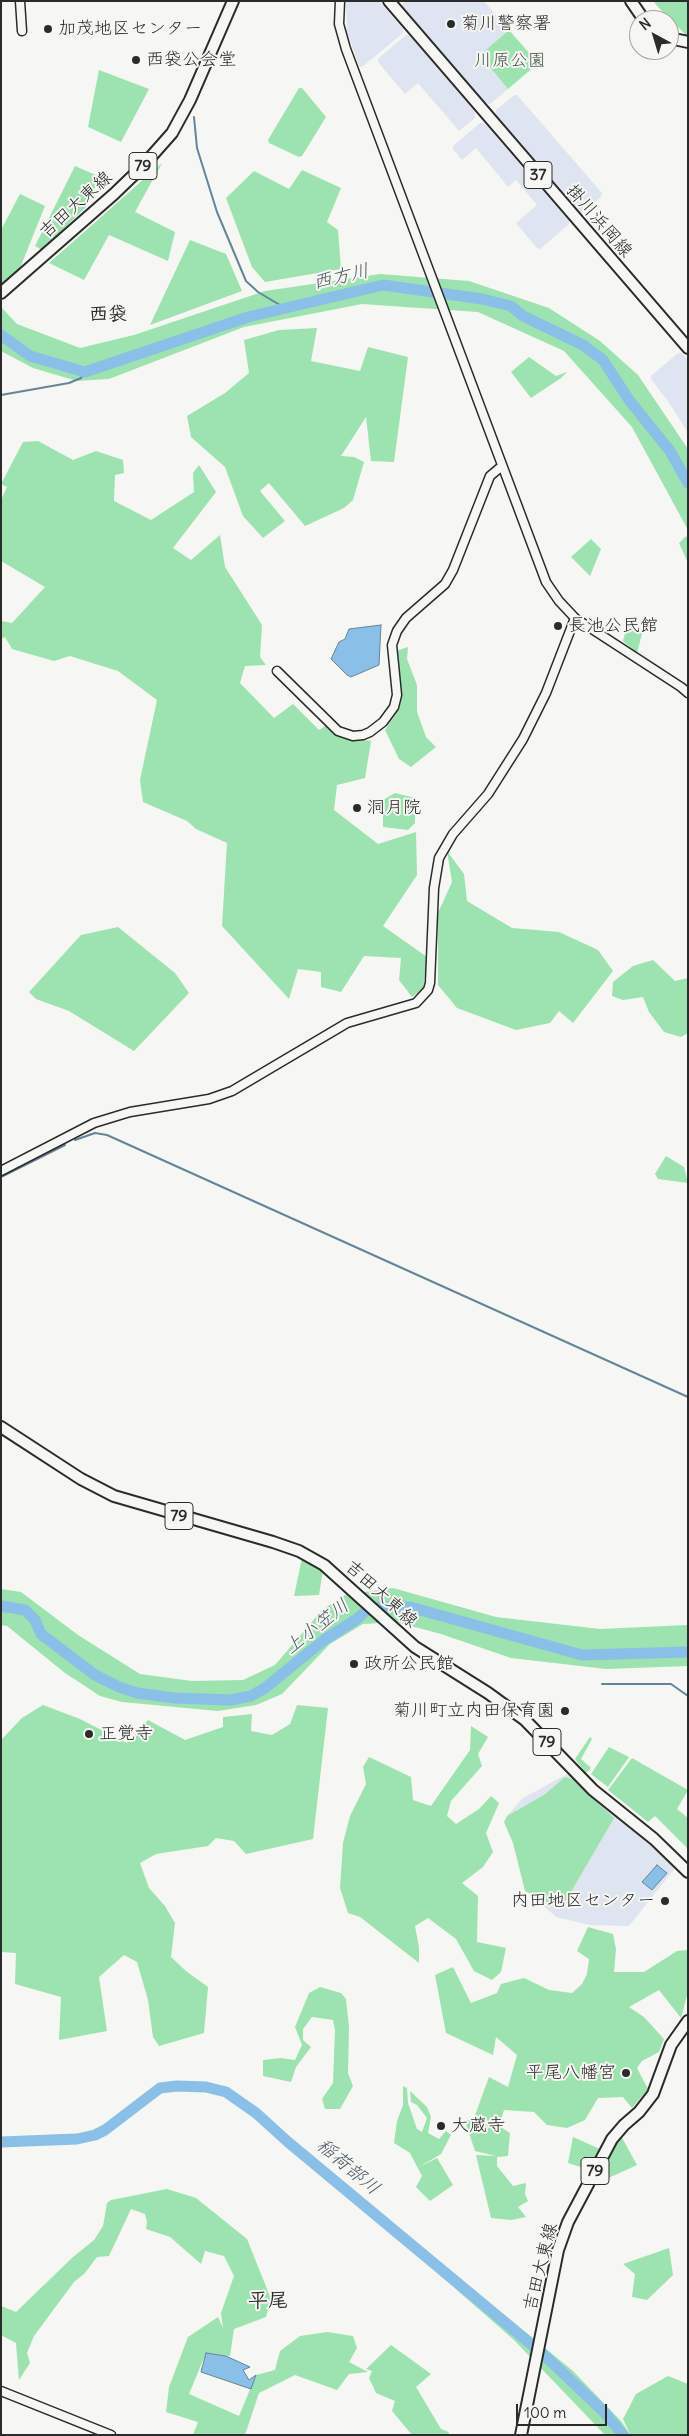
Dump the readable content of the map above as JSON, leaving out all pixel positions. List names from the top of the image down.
{
  "streets": {
    "main road": [
      "79",
      "37",
      "吉田大東線",
      "掛川浜岡線"
    ]
  },
  "districts": ["西袋", "平尾"],
  "water": ["西方川", "上小笠川", "稲荷部川"],
  "parks": ["川原公園"],
  "places": [
    "菊川警察署",
    "加茂地区センター",
    "西袋公会堂",
    "長池公民館",
    "洞月院",
    "政所公民館",
    "菊川町立内田保育園",
    "正覚寺",
    "内田地区センター",
    "平尾八幡宮",
    "大蔵寺"
  ],
  "scale_bar": "100 m",
  "north": "top left"
}
